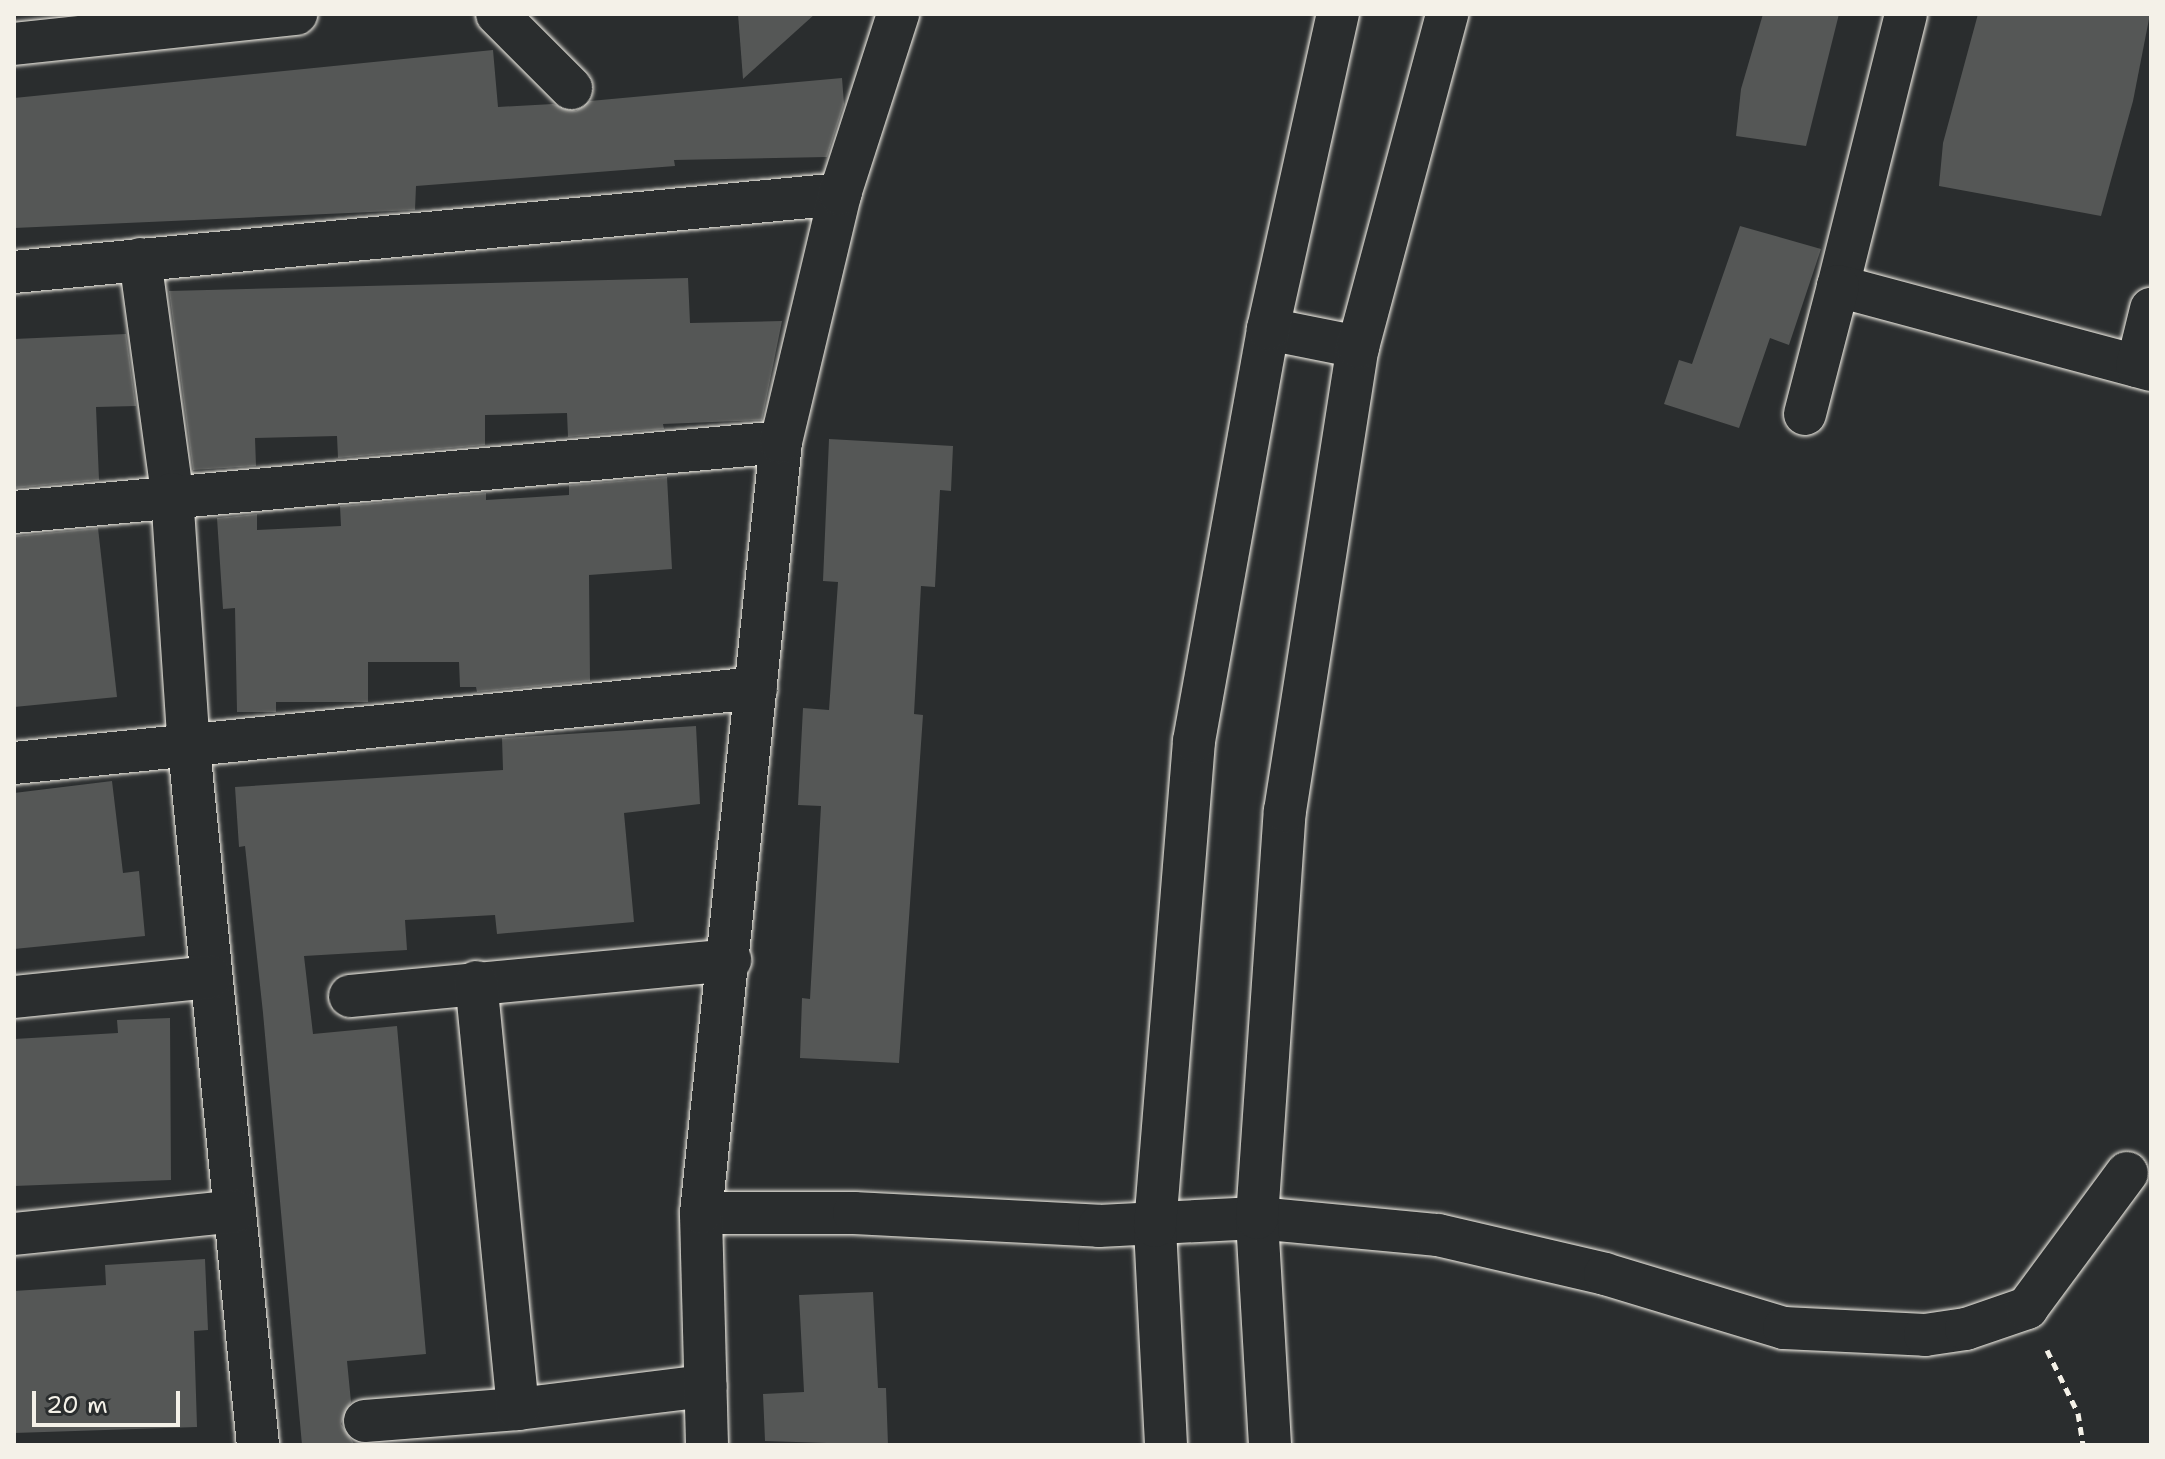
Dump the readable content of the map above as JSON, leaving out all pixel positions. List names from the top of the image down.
{
  "scale_bar": "20 m"
}
